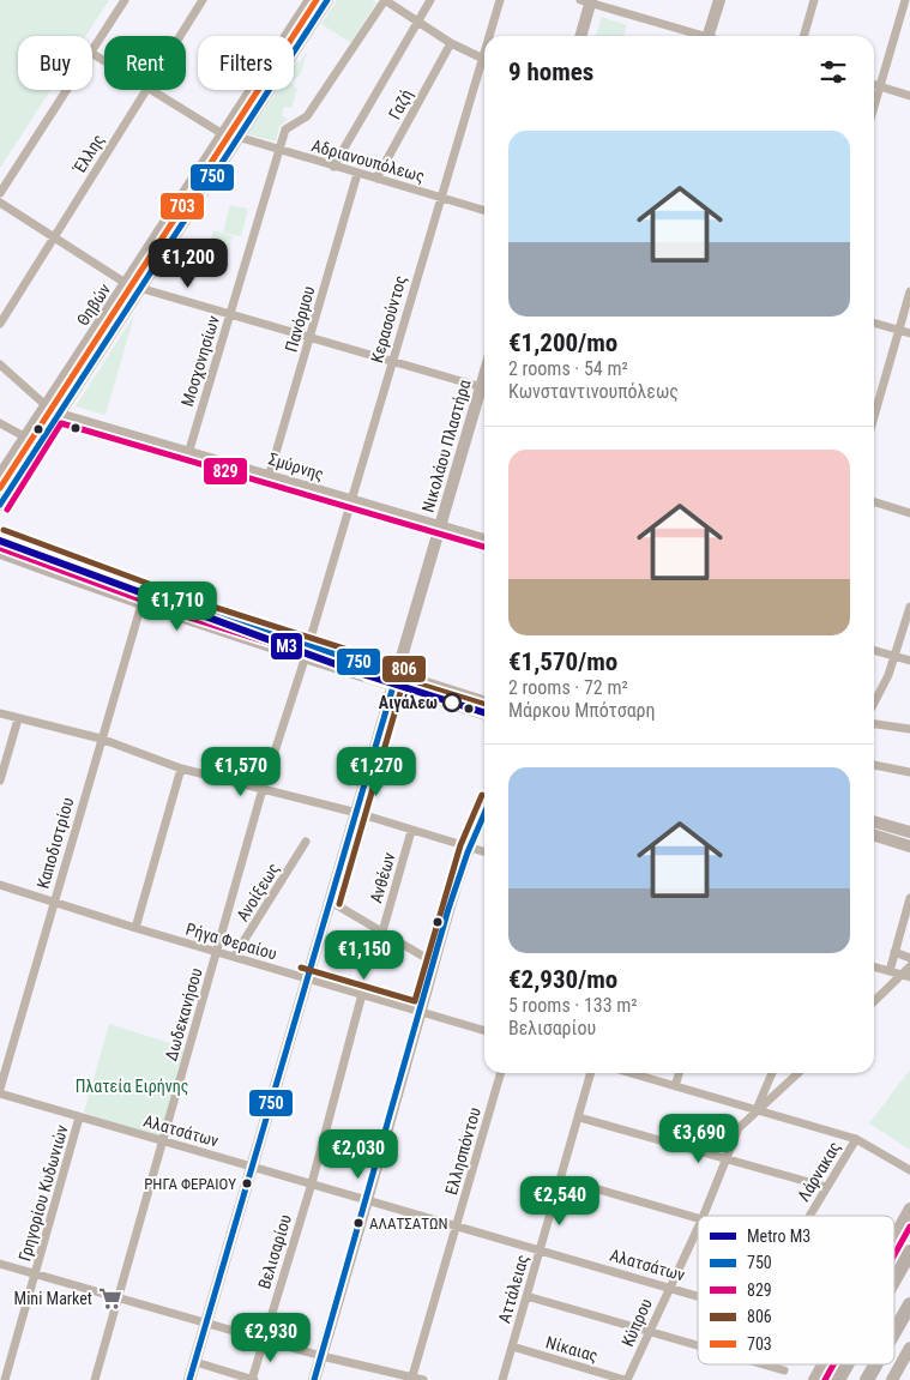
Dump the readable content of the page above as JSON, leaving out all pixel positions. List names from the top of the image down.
{
  "streets": {
    "main road": ["Θηβών", "Νικολάου Πλαστήρα"],
    "street": [
      "Γαζή",
      "Έλλης",
      "Αδριανουπόλεως",
      "Πανόρμου",
      "Κερασούντος",
      "Μοσχονησίων",
      "Σμύρνης",
      "Καποδιστρίου",
      "Ανθέων",
      "Ανοίξεως",
      "Ρήγα Φεραίου",
      "Δωδεκανήσου",
      "Αλατσάτων",
      "Ελλησπόντου",
      "Λάρνακας",
      "Γρηγορίου Κυδωνιών",
      "Βελισαρίου",
      "Αττάλειας",
      "Κύπρου",
      "Νίκαιας"
    ]
  },
  "crossings": [
    ["Γαζή", "Αδριανουπόλεως"],
    ["Αδριανουπόλεως", "Θηβών"],
    ["Αδριανουπόλεως", "Πανόρμου"],
    ["Αδριανουπόλεως", "Κερασούντος"],
    ["Αδριανουπόλεως", "Μοσχονησίων"],
    ["Θηβών", "Σμύρνης"],
    ["Πανόρμου", "Σμύρνης"],
    ["Κερασούντος", "Σμύρνης"],
    ["Μοσχονησίων", "Σμύρνης"],
    ["Νικολάου Πλαστήρα", "Σμύρνης"],
    ["Νικολάου Πλαστήρα", "Ρήγα Φεραίου"],
    ["Νικολάου Πλαστήρα", "Αλατσάτων"],
    ["Καποδιστρίου", "Ρήγα Φεραίου"],
    ["Ανοίξεως", "Ρήγα Φεραίου"],
    ["Ρήγα Φεραίου", "Δωδεκανήσου"],
    ["Ρήγα Φεραίου", "Βελισαρίου"],
    ["Δωδεκανήσου", "Αλατσάτων"],
    ["Αλατσάτων", "Ελλησπόντου"],
    ["Αλατσάτων", "Γρηγορίου Κυδωνιών"],
    ["Αλατσάτων", "Βελισαρίου"],
    ["Αλατσάτων", "Αττάλειας"],
    ["Αλατσάτων", "Κύπρου"],
    ["Αττάλειας", "Νίκαιας"],
    ["Κύπρου", "Νίκαιας"]
  ],
  "parks": ["Πλατεία Ειρήνης"],
  "places": {
    "other": ["Αιγάλεω", "ΡΗΓΑ ΦΕΡΑΙΟΥ", "ΑΛΑΤΣΑΤΩΝ"],
    "supermarket": ["Mini Market"]
  },
  "lines": [
    "transit line 750",
    "transit line 703",
    "transit line 829",
    "transit line 806",
    "metro line Μ3"
  ],
  "legend": [
    "Metro Μ3",
    "750",
    "829",
    "806",
    "703"
  ],
  "page": {
    "chip": ["Buy", "Rent", "Filters"],
    "heading": "9 homes",
    "list": [
      {
        "name": "€1,200/mo",
        "note": "2 rooms · 54 m² · Κωνσταντινουπόλεως"
      },
      {
        "name": "€1,570/mo",
        "note": "2 rooms · 72 m² · Μάρκου Μπότσαρη"
      },
      {
        "name": "€2,930/mo",
        "note": "5 rooms · 133 m² · Βελισαρίου"
      }
    ],
    "price": [
      "€1,200",
      "€1,710",
      "€1,570",
      "€1,270",
      "€1,150",
      "€3,690",
      "€2,030",
      "€2,540",
      "€2,930"
    ]
  }
}
